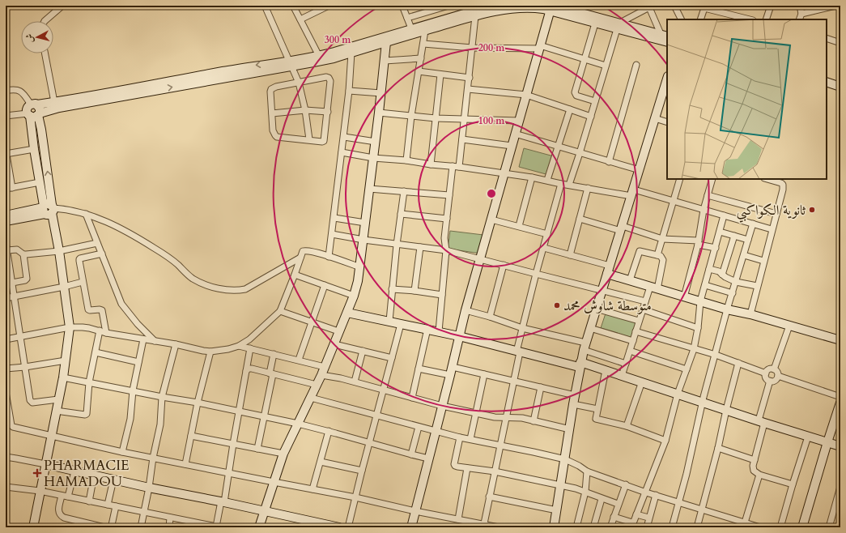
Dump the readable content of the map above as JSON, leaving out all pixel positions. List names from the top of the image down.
{
  "places": {
    "other": ["ثانوية الكواكبي", "متوسطة شاوش محمد"],
    "health": ["PHARMACIE HAMADOU"]
  },
  "north": "left",
  "rings": ["300 m", "200 m", "100 m"]
}
